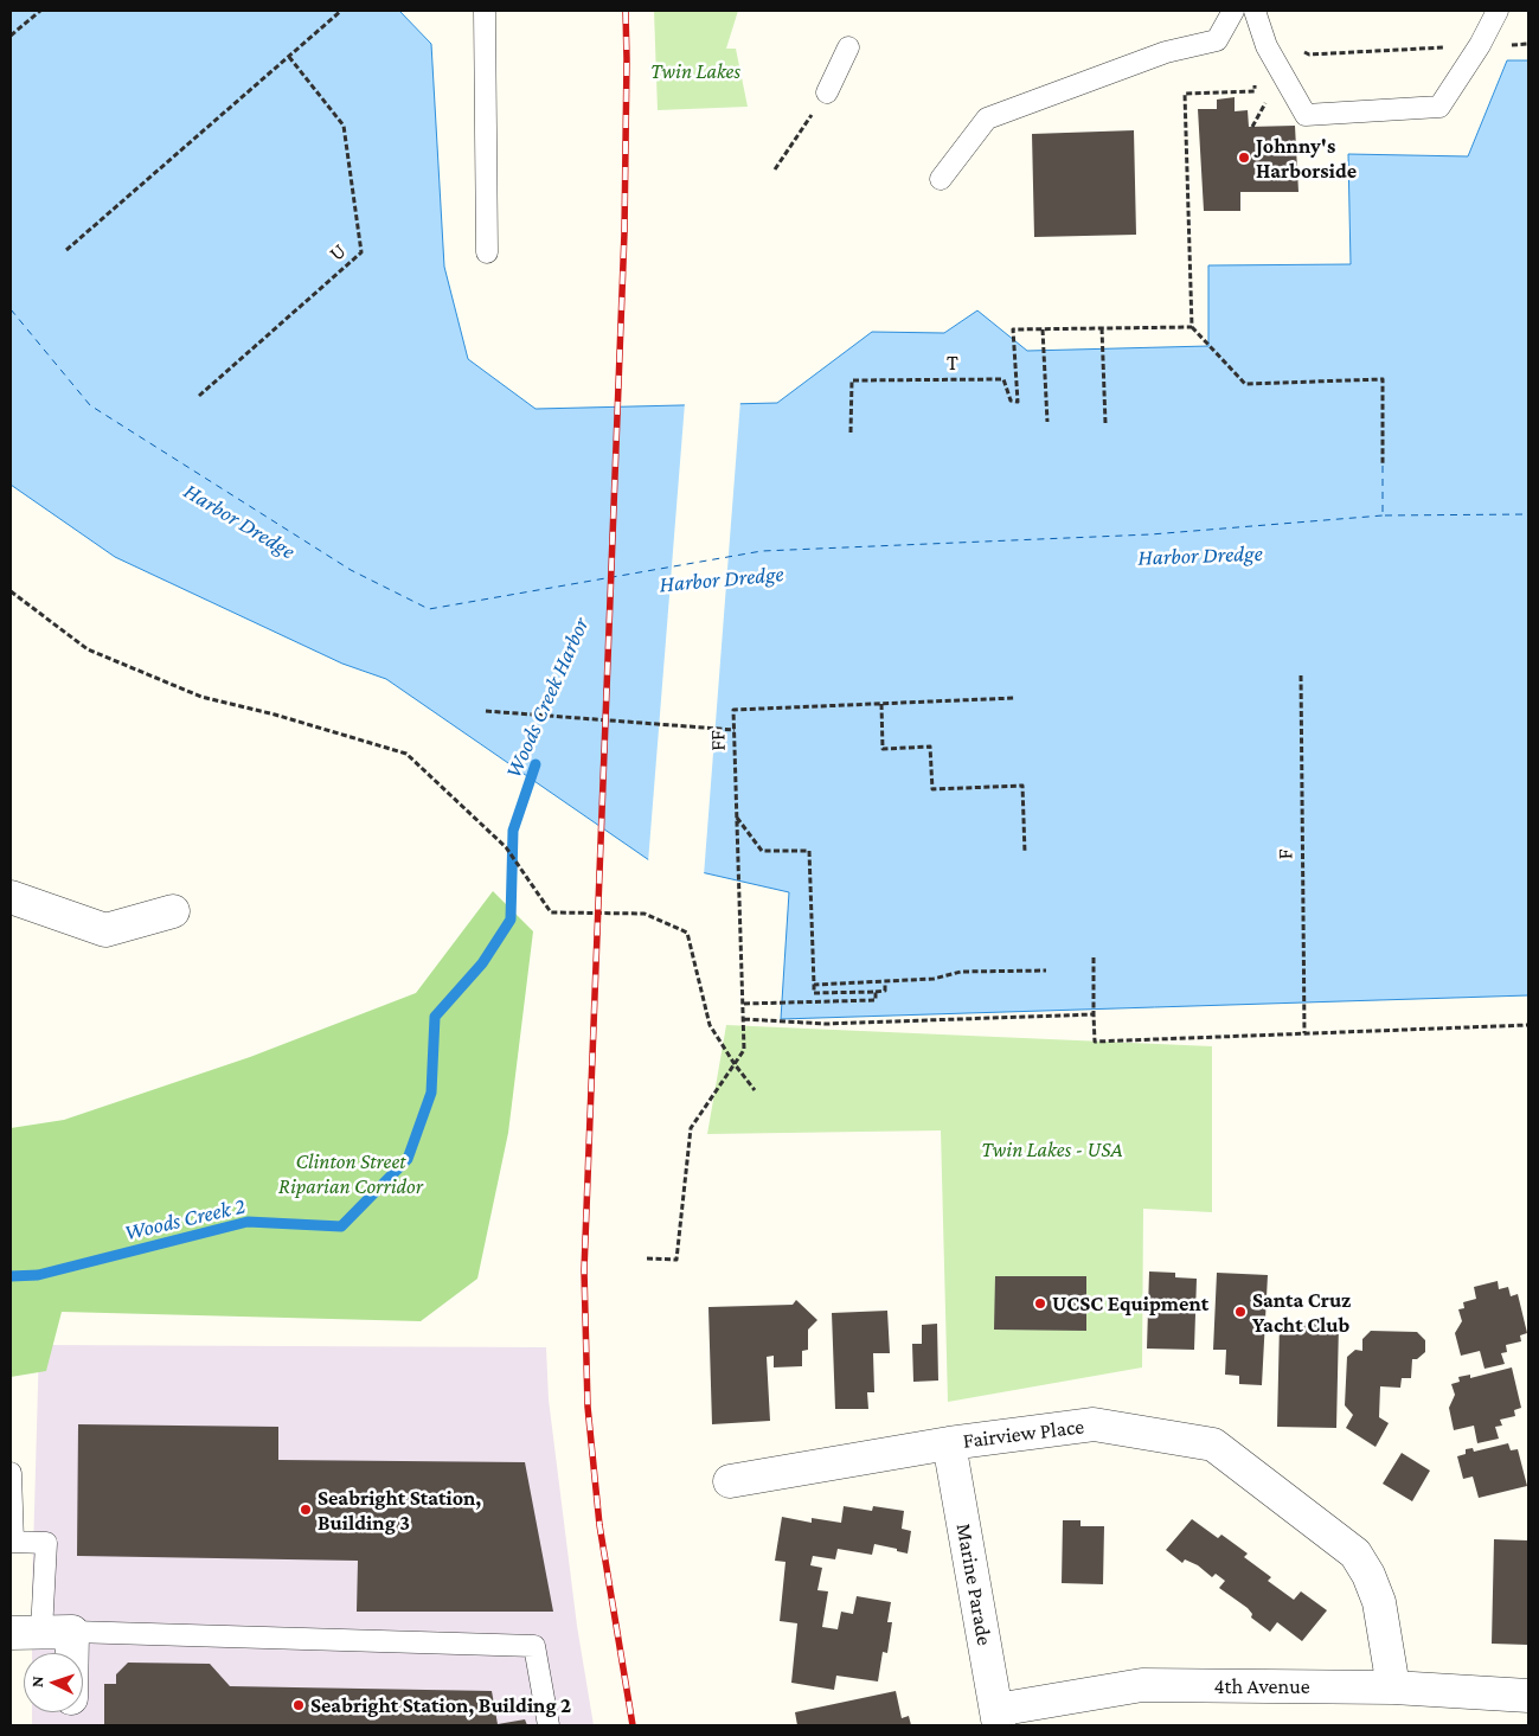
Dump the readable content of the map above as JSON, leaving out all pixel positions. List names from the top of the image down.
{
  "streets": {
    "street": ["Fairview Place", "Marine Parade", "4th Avenue"],
    "path": [
      "U",
      "T",
      "FF",
      "F"
    ]
  },
  "crossings": [
    ["Fairview Place", "Marine Parade"],
    ["Fairview Place", "4th Avenue"],
    ["Marine Parade", "4th Avenue"]
  ],
  "water": ["Harbor Dredge", "Woods Creek Harbor", "Woods Creek 2"],
  "parks": ["Twin Lakes", "Twin Lakes - USA", "Clinton Street Riparian Corridor"],
  "places": [
    "Johnny's Harborside",
    "UCSC Equipment",
    "Santa Cruz Yacht Club",
    "Seabright Station, Building 3",
    "Seabright Station, Building 2"
  ],
  "north": "left"
}
